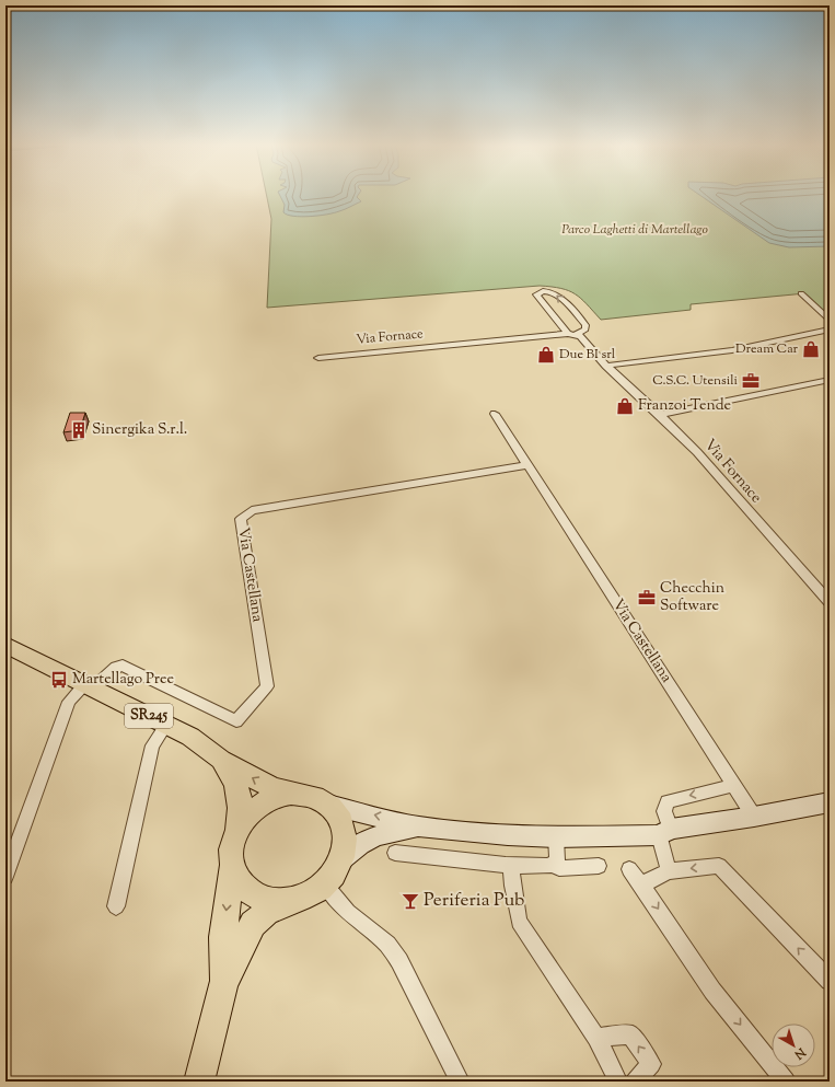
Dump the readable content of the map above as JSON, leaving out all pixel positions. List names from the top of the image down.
{
  "streets": {
    "main road": ["SR245"],
    "street": ["Via Fornace", "Via Castellana"]
  },
  "crossings": [
    ["Via Castellana", "SR245"]
  ],
  "parks": ["Parco Laghetti di Martellago"],
  "places": {
    "shop": ["Dream Car", "Due BI srl", "Franzoi Tende"],
    "office": ["C.S.C. Utensili", "Checchin Software"],
    "building": ["Sinergika S.r.l."],
    "bus stop": ["Martellago Pree"],
    "bar": ["Periferia Pub"]
  },
  "north": "bottom right"
}
